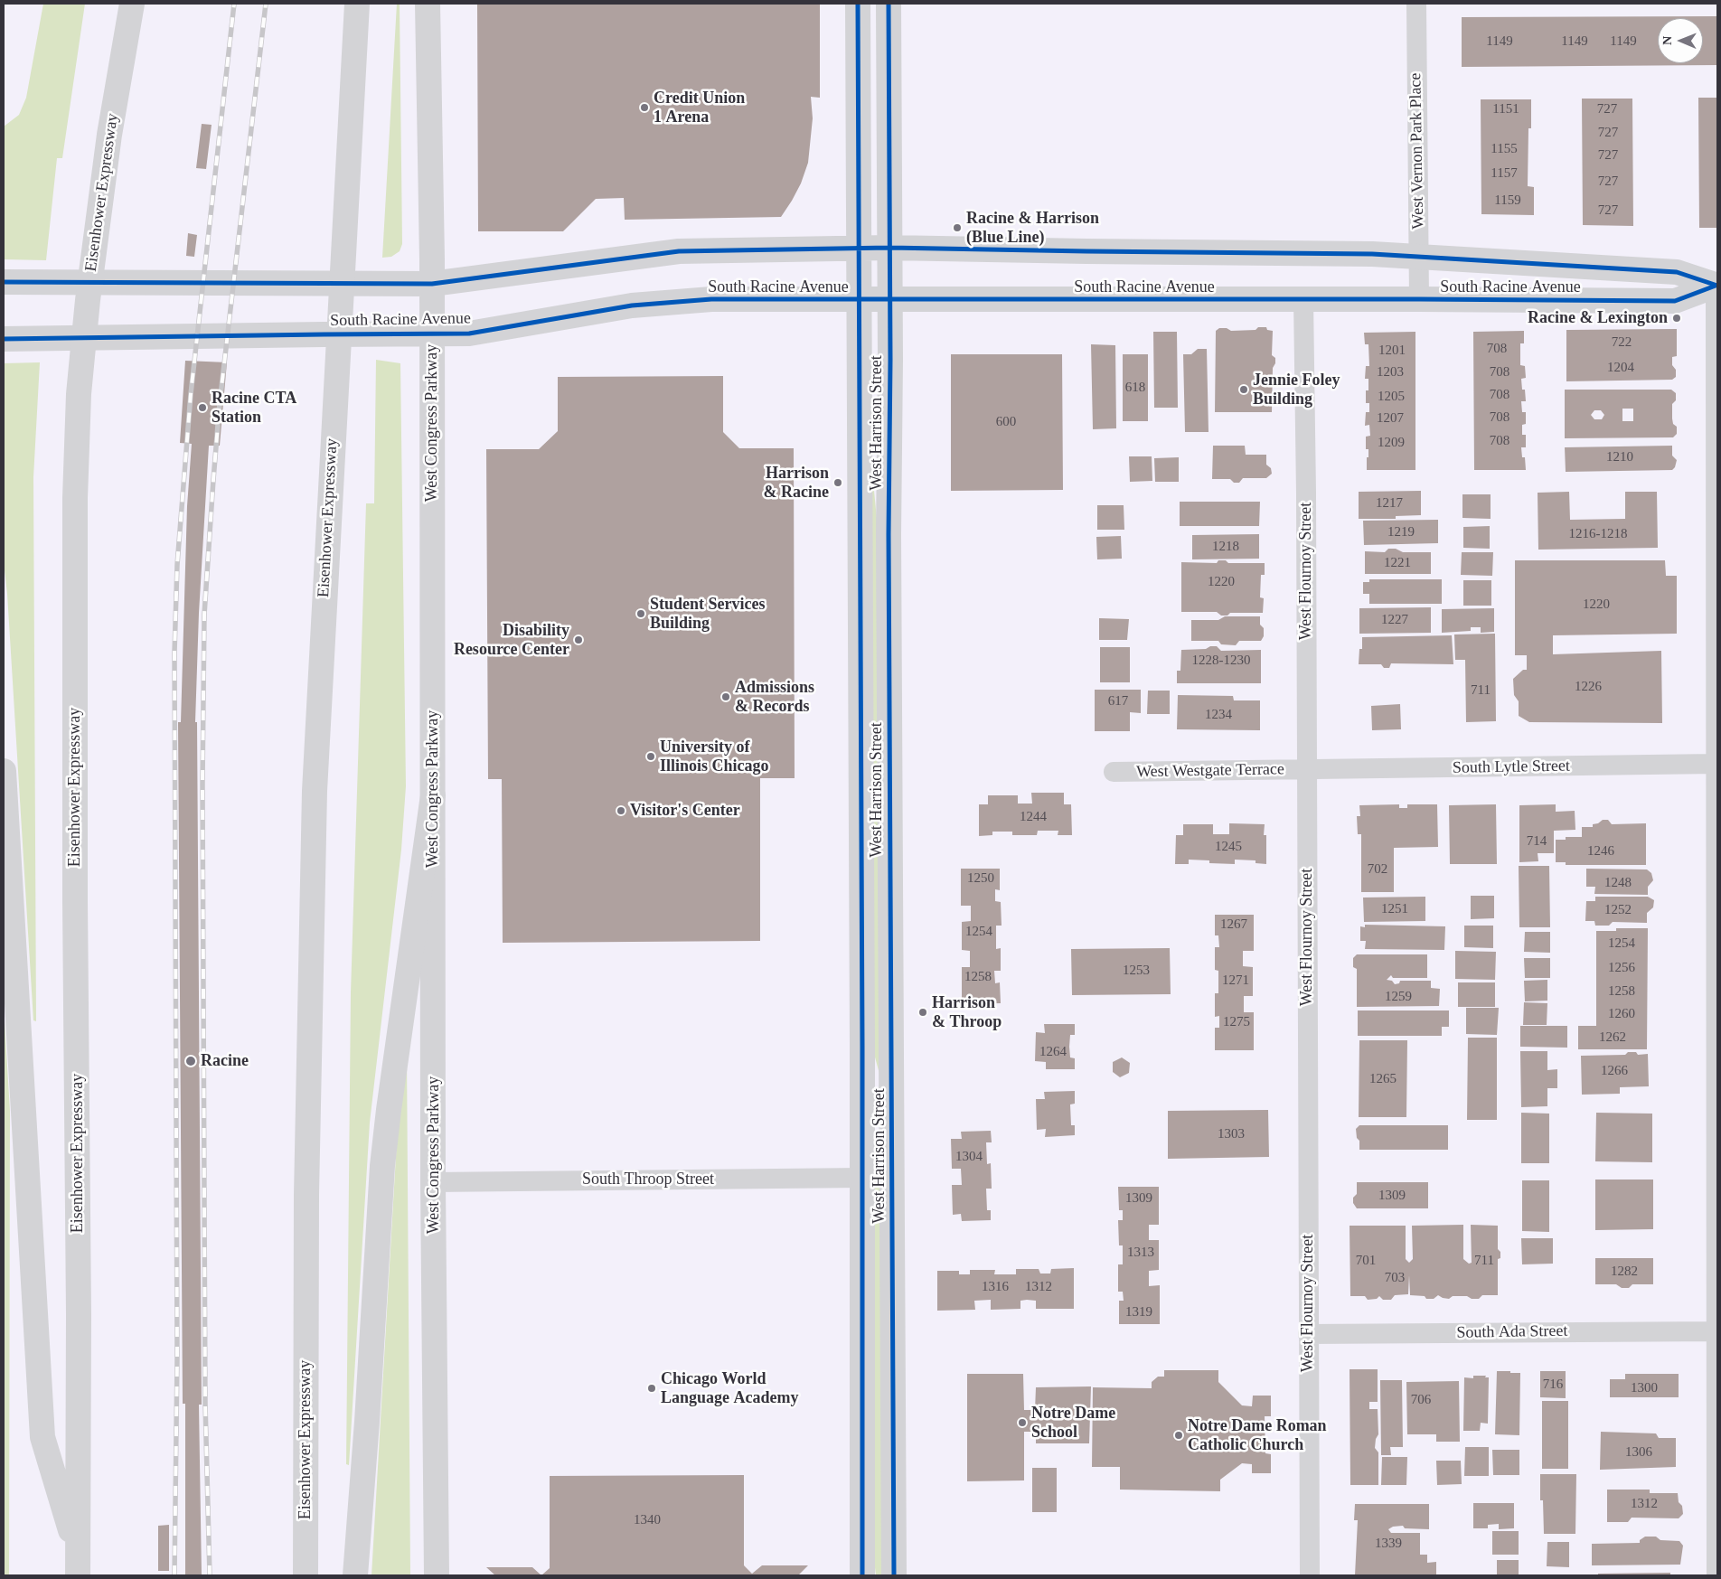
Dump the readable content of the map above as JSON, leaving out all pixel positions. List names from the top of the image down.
{
  "streets": {
    "main road": [
      "Eisenhower Expressway",
      "South Racine Avenue",
      "West Congress Parkway",
      "West Harrison Street"
    ],
    "street": [
      "West Vernon Park Place",
      "West Flournoy Street",
      "South Lytle Street",
      "West Westgate Terrace",
      "South Throop Street",
      "South Ada Street"
    ]
  },
  "crossings": [
    ["West Vernon Park Place", "South Racine Avenue"],
    ["South Racine Avenue", "West Congress Parkway"],
    ["South Racine Avenue", "West Harrison Street"],
    ["South Racine Avenue", "West Flournoy Street"],
    ["West Congress Parkway", "South Throop Street"],
    ["West Harrison Street", "South Throop Street"],
    ["West Flournoy Street", "South Lytle Street"],
    ["West Flournoy Street", "West Westgate Terrace"],
    ["West Flournoy Street", "South Ada Street"],
    ["South Lytle Street", "West Westgate Terrace"]
  ],
  "places": [
    "Credit Union 1 Arena",
    "Racine & Harrison (Blue Line)",
    "Racine & Lexington",
    "Jennie Foley Building",
    "Racine CTA Station",
    "Harrison & Racine",
    "Student Services Building",
    "Disability Resource Center",
    "Admissions & Records",
    "University of Illinois Chicago",
    "Visitor's Center",
    "Harrison & Throop",
    "Racine",
    "Chicago World Language Academy",
    "Notre Dame School",
    "Notre Dame Roman Catholic Church"
  ],
  "house_numbers": [
    "1149",
    "1149",
    "1149",
    "1151",
    "727",
    "727",
    "1155",
    "727",
    "1157",
    "727",
    "1159",
    "727",
    "722",
    "708",
    "1201",
    "1204",
    "1203",
    "708",
    "618",
    "708",
    "1205",
    "708",
    "1207",
    "600",
    "708",
    "1209",
    "1210",
    "1217",
    "1219",
    "1216-1218",
    "1218",
    "1221",
    "1220",
    "1220",
    "1227",
    "1228-1230",
    "1226",
    "711",
    "617",
    "1234",
    "1244",
    "714",
    "1245",
    "1246",
    "702",
    "1250",
    "1248",
    "1251",
    "1252",
    "1267",
    "1254",
    "1254",
    "1256",
    "1253",
    "1258",
    "1271",
    "1258",
    "1259",
    "1260",
    "1275",
    "1262",
    "1264",
    "1266",
    "1265",
    "1303",
    "1304",
    "1309",
    "1309",
    "1313",
    "701",
    "711",
    "1282",
    "703",
    "1316",
    "1312",
    "1319",
    "716",
    "1300",
    "706",
    "1306",
    "1312",
    "1340",
    "1339"
  ],
  "north": "left"
}
